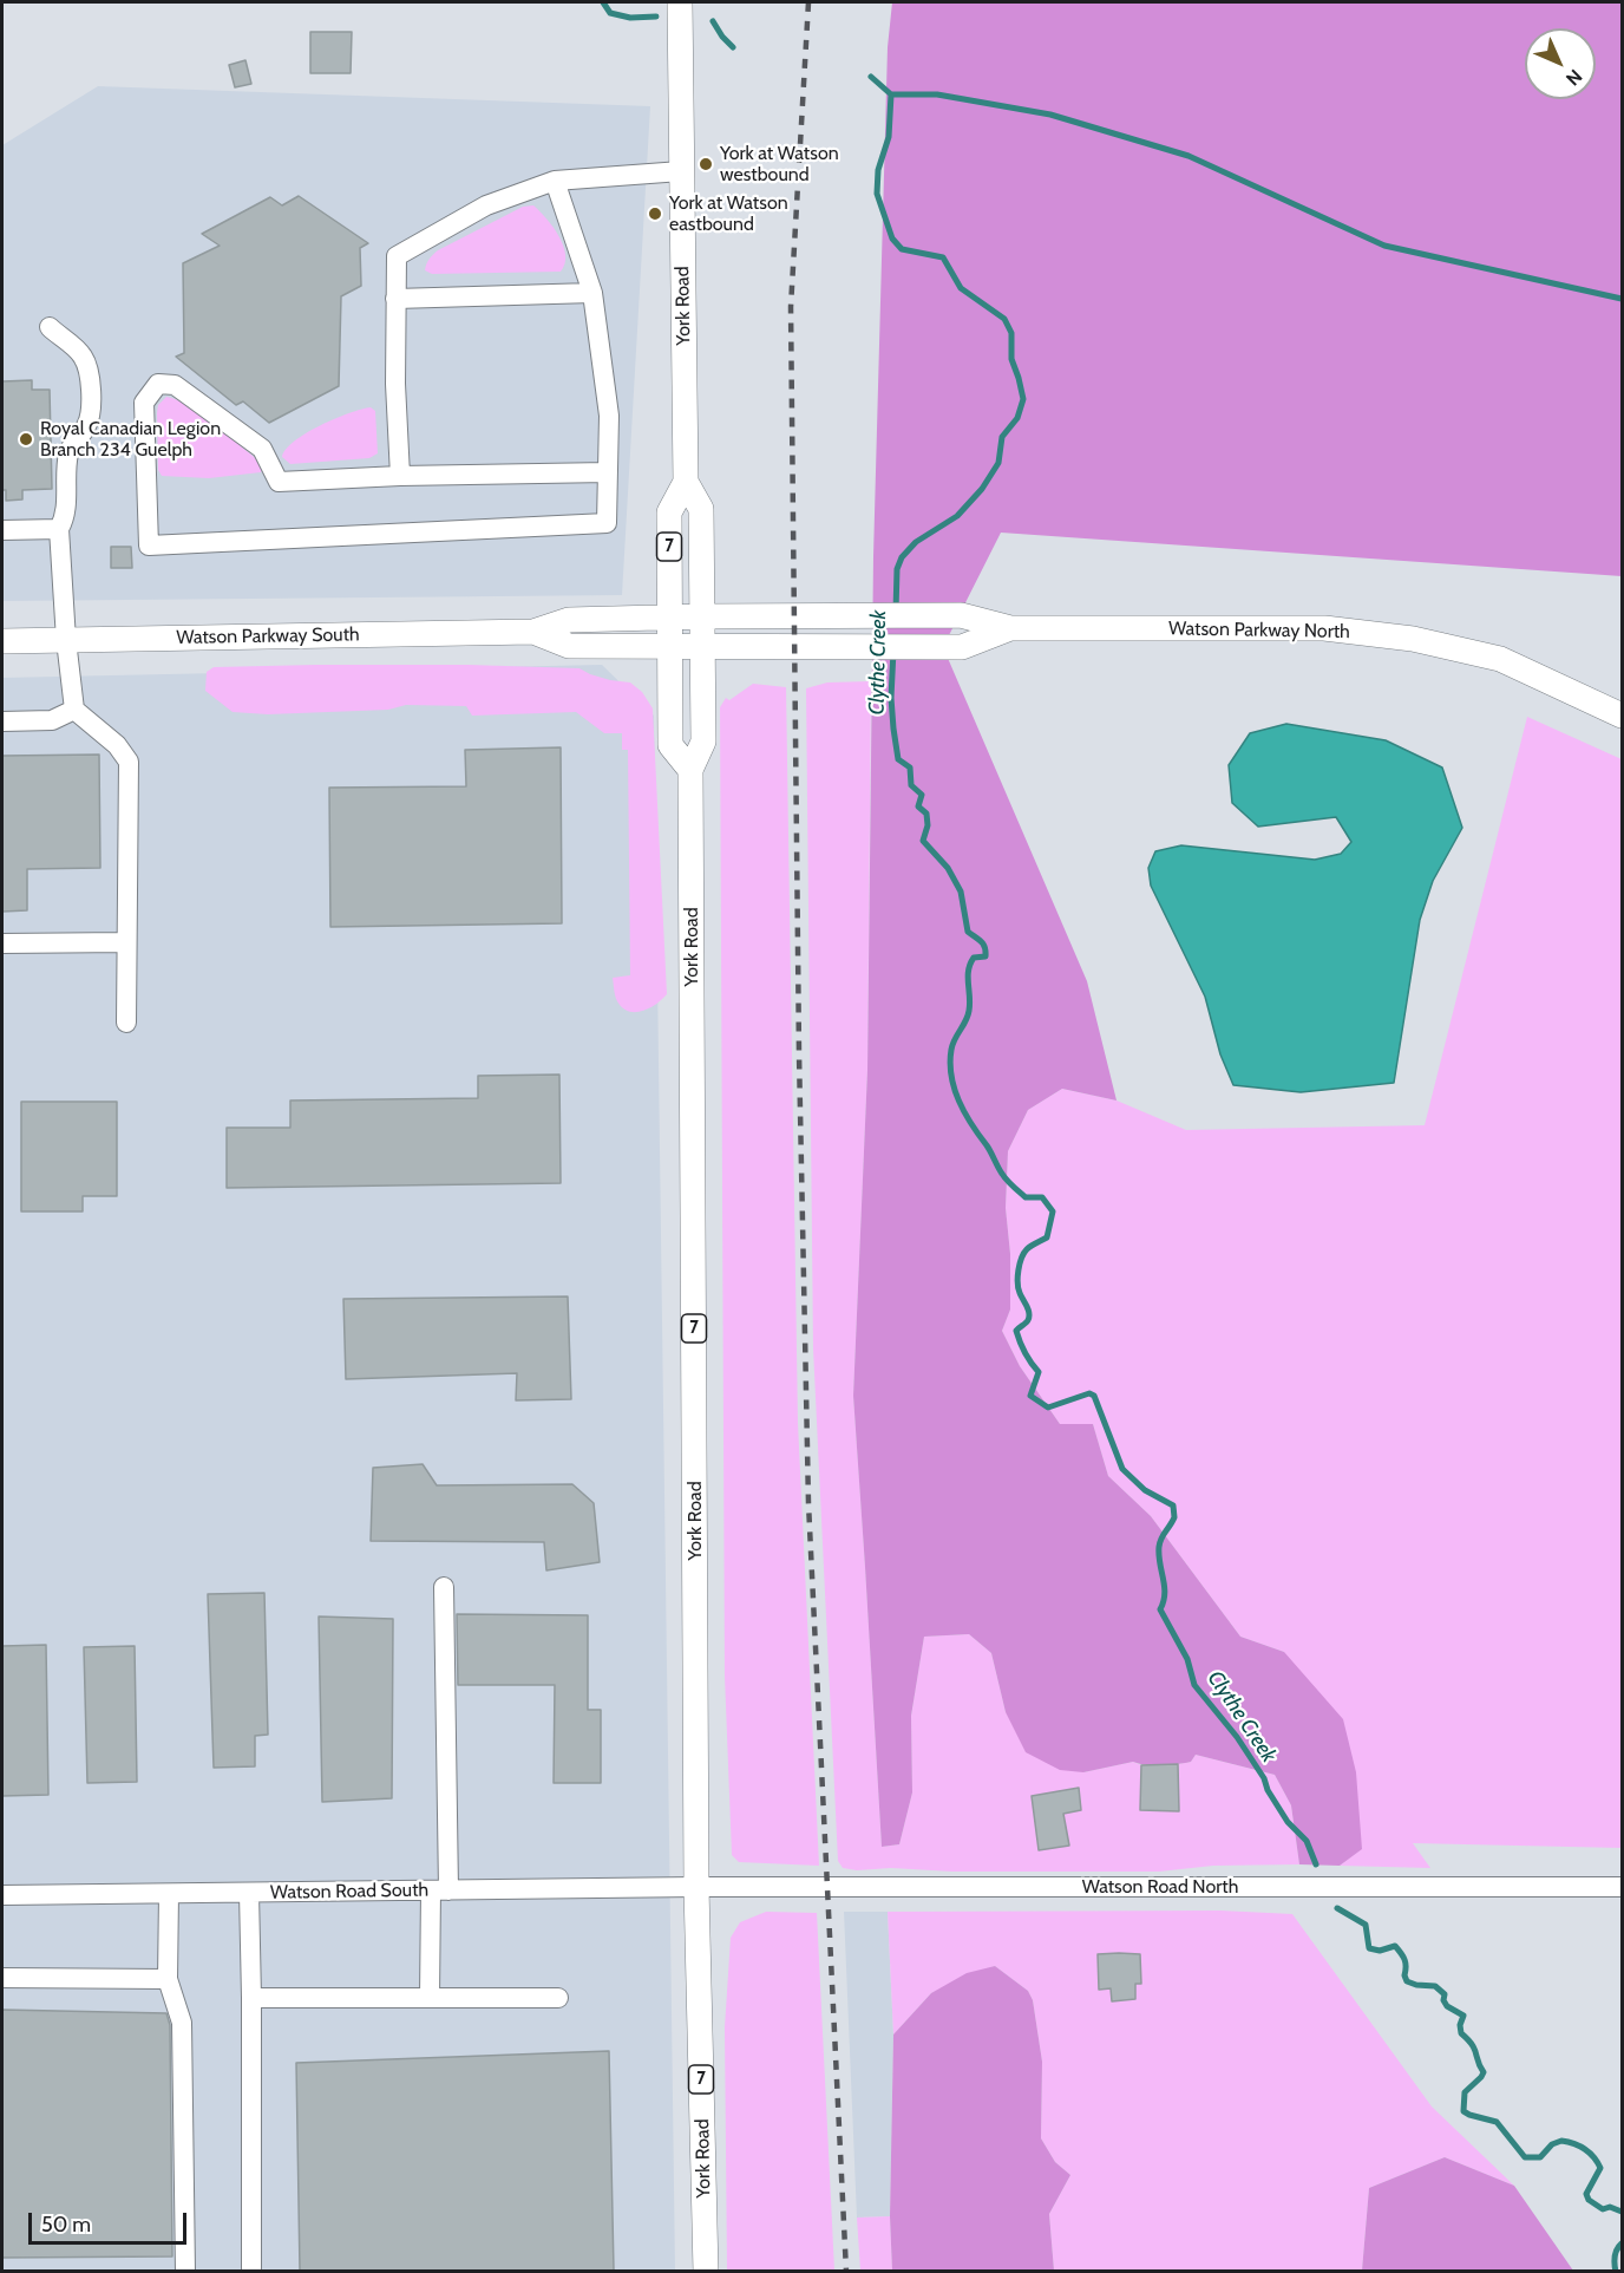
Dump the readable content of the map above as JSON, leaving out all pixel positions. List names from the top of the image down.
{
  "streets": {
    "main road": [
      "York Road",
      "7",
      "Watson Parkway North",
      "Watson Parkway South"
    ],
    "street": ["Watson Road North", "Watson Road South"]
  },
  "crossings": [
    ["York Road", "Watson Parkway North"],
    ["York Road", "Watson Parkway South"],
    ["York Road", "Watson Road North"],
    ["York Road", "Watson Road South"],
    ["Watson Parkway North", "Watson Parkway South"],
    ["Watson Road North", "Watson Road South"]
  ],
  "water": ["Clythe Creek"],
  "places": ["York at Watson westbound", "York at Watson eastbound", "Royal Canadian Legion Branch 234 Guelph"],
  "scale_bar": "50 m",
  "north": "bottom right"
}
